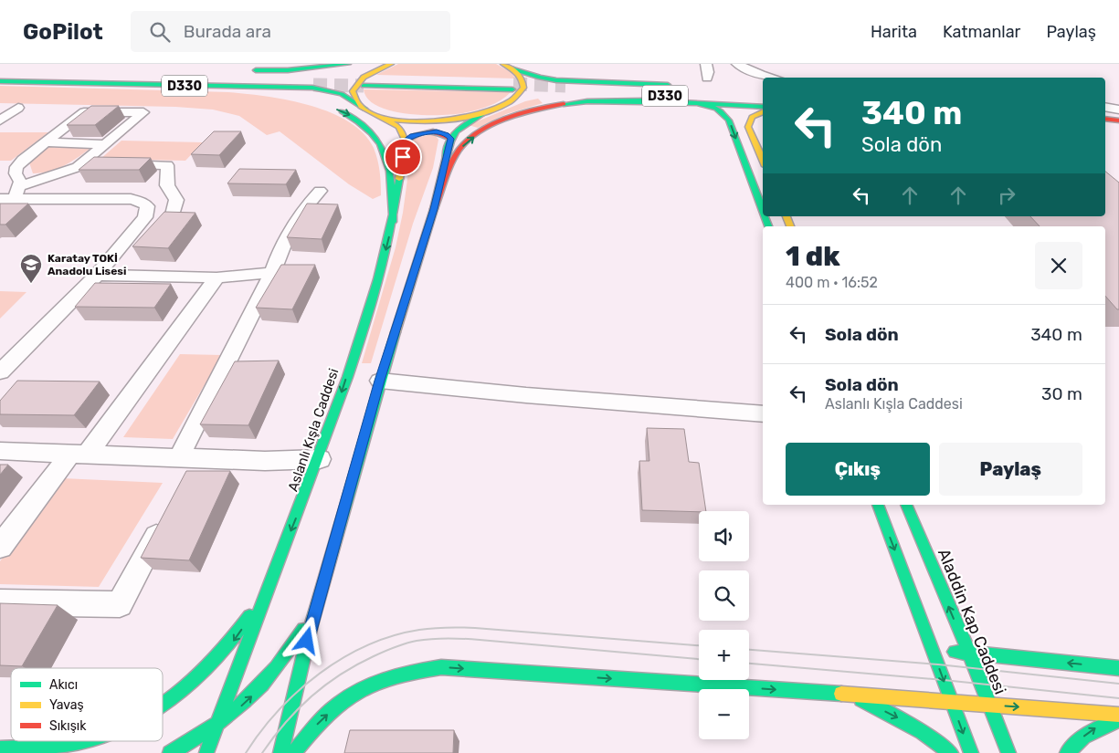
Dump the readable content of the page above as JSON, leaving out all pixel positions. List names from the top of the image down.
{
  "streets": {
    "main road": ["D330", "Aslanlı Kışla Caddesi", "Aladdin Kap Caddesi"]
  },
  "places": {
    "school or university": ["Karatay TOKİ Anadolu Lisesi"]
  },
  "legend": ["Akıcı", "Yavaş", "Sıkışık"],
  "page": {
    "header": "GoPilot",
    "search": "Burada ara",
    "nav": ["Harita", "Katmanlar", "Paylaş"],
    "turn": ["340 m", "Sola dön"],
    "heading": ["1 dk", "400 m · 16:52"],
    "list": [
      {
        "name": "Sola dön",
        "value": "340 m"
      },
      {
        "name": "Sola dön",
        "note": "Aslanlı Kışla Caddesi",
        "value": "30 m"
      }
    ],
    "buttons": ["Çıkış", "Paylaş"],
    "map_buttons": ["+", "−"]
  }
}
